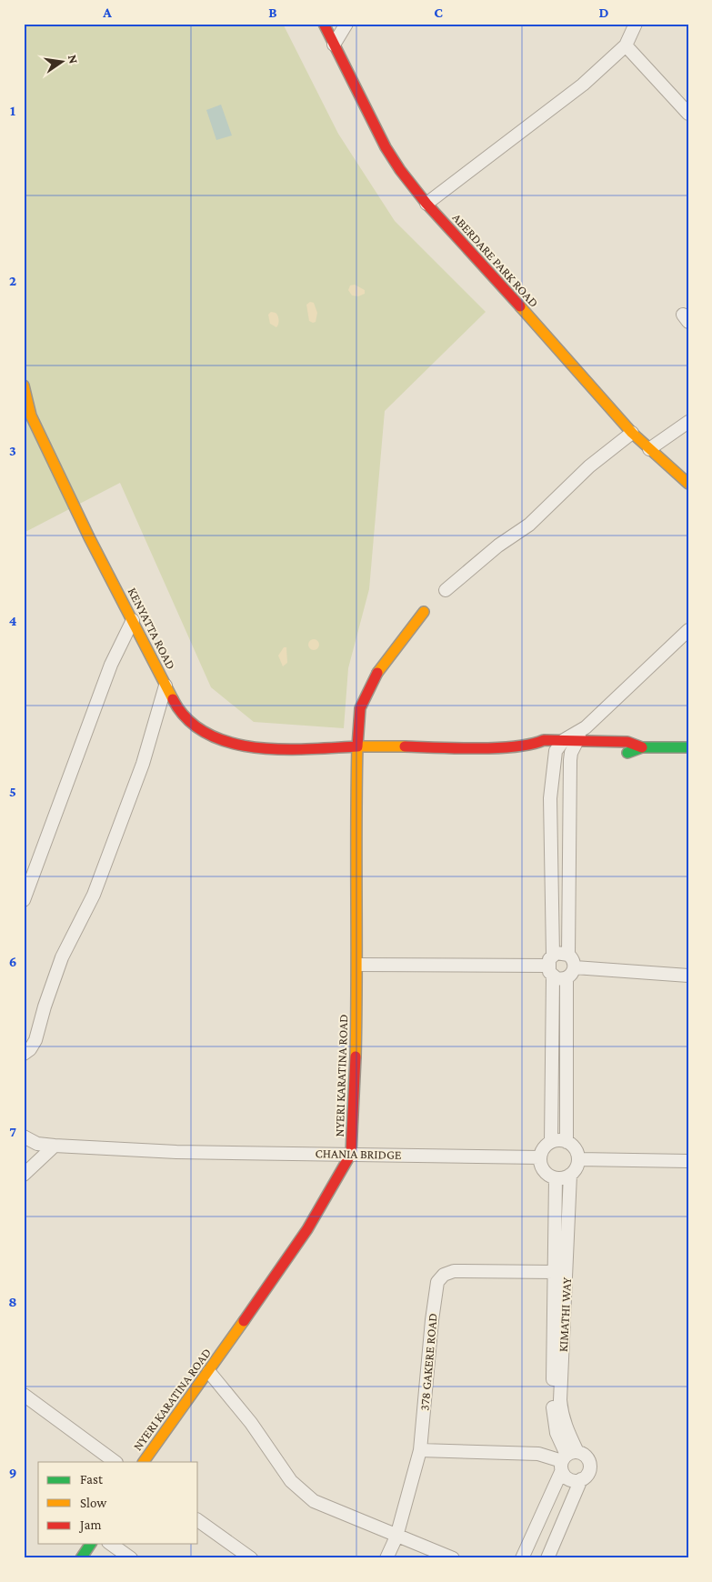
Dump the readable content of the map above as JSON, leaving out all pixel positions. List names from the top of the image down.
{
  "streets": {
    "main road": ["ABERDARE PARK ROAD", "KENYATTA ROAD", "NYERI KARATINA ROAD"],
    "street": ["CHANIA BRIDGE", "KIMATHI WAY", "378 GAKERE ROAD"]
  },
  "crossings": [
    ["KENYATTA ROAD", "NYERI KARATINA ROAD"],
    ["NYERI KARATINA ROAD", "CHANIA BRIDGE"],
    ["CHANIA BRIDGE", "KIMATHI WAY"],
    ["KIMATHI WAY", "378 GAKERE ROAD"]
  ],
  "legend": ["Fast", "Slow", "Jam"],
  "north": "right",
  "grid": {
    "columns": [
      "A",
      "B",
      "C",
      "D"
    ],
    "rows": [
      "1",
      "2",
      "3",
      "4",
      "5",
      "6",
      "7",
      "8",
      "9"
    ]
  }
}
